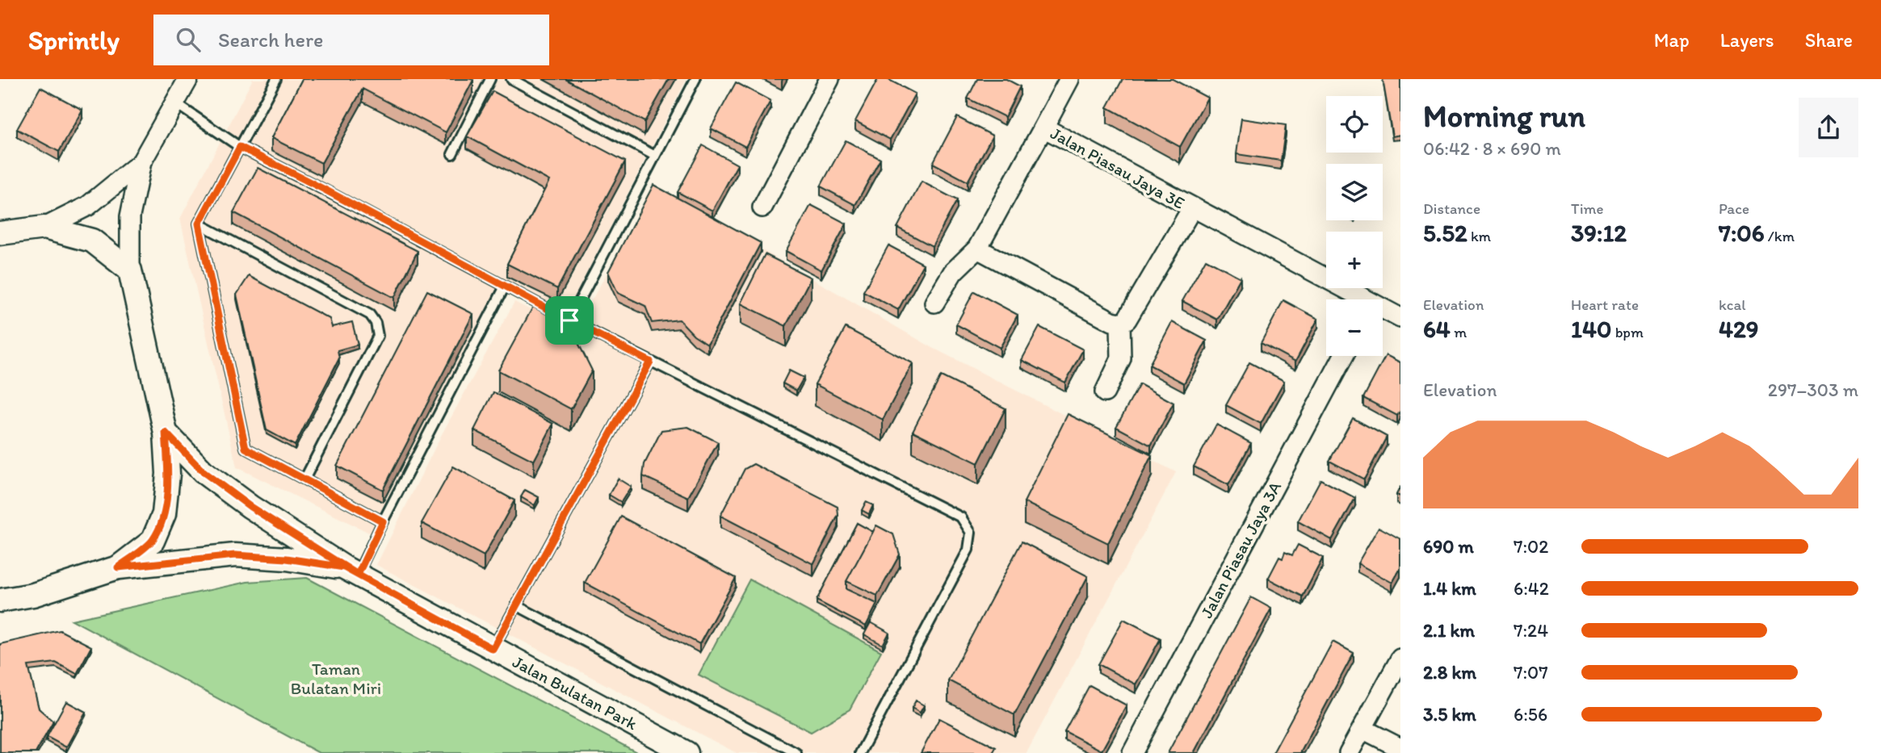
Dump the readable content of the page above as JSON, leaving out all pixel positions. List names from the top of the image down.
{
  "streets": {
    "street": ["Jalan Piasau Jaya 3E", "Jalan Piasau Jaya 3A", "Jalan Bulatan Park"]
  },
  "parks": ["Taman Bulatan Miri"],
  "page": {
    "header": "Sprintly",
    "search": "Search here",
    "nav": ["Map", "Layers", "Share"],
    "heading": ["Morning run", "06:42 · 8 × 690 m"],
    "map_buttons": ["+", "−"],
    "stats": [
      ["Distance", "5.52 km"],
      ["Time", "39:12"],
      ["Pace", "7:06 /km"],
      ["Elevation", "64 m"],
      ["Heart rate", "140 bpm"],
      ["kcal", "429"]
    ],
    "chart": ["Elevation", "297–303 m"],
    "list": [
      {
        "name": "690 m",
        "note": "7:02"
      },
      {
        "name": "1.4 km",
        "note": "6:42"
      },
      {
        "name": "2.1 km",
        "note": "7:24"
      },
      {
        "name": "2.8 km",
        "note": "7:07"
      },
      {
        "name": "3.5 km",
        "note": "6:56"
      }
    ]
  }
}
